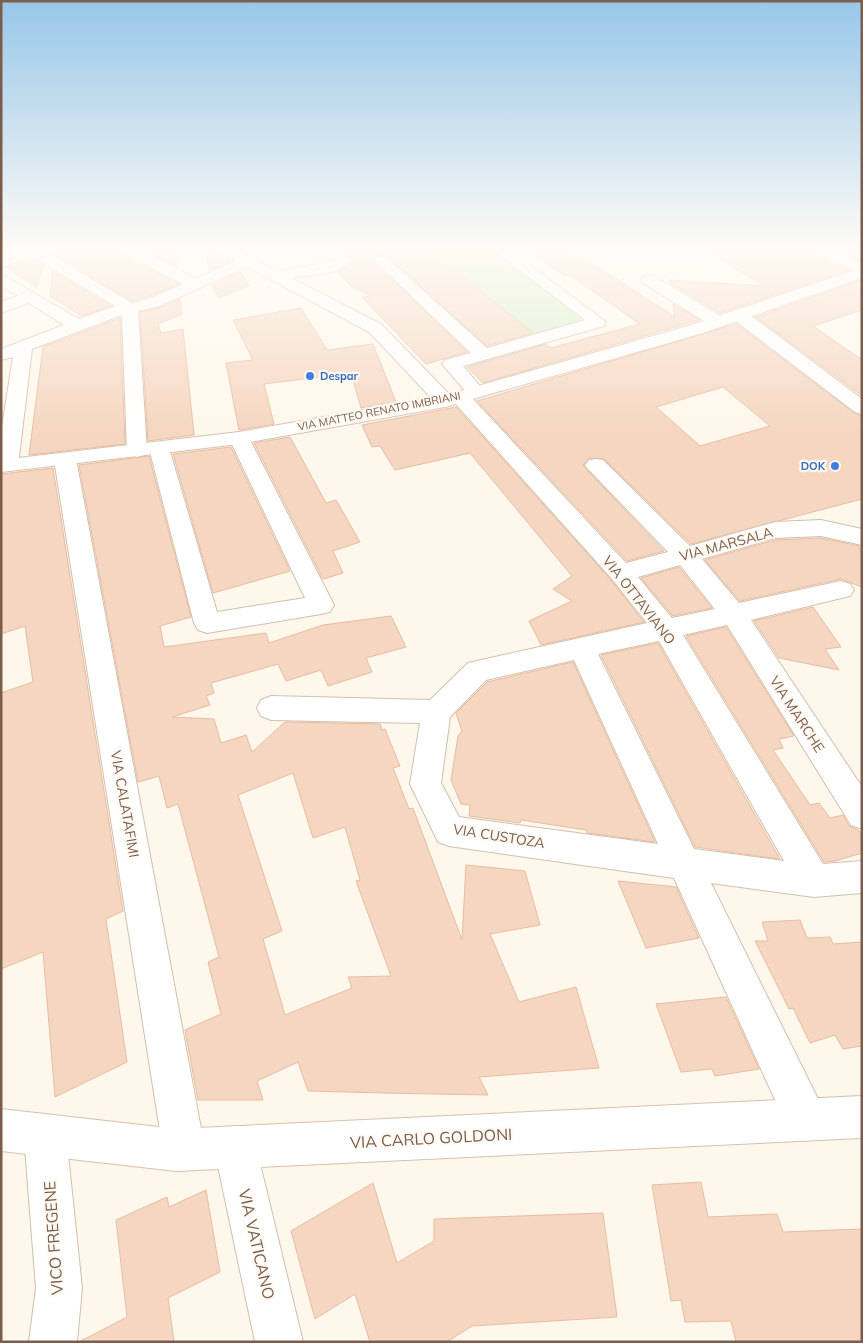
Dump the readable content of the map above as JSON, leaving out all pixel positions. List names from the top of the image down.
{
  "streets": {
    "street": [
      "VIA MATTEO RENATO IMBRIANI",
      "VIA MARSALA",
      "VIA OTTAVIANO",
      "VIA MARCHE",
      "VIA CALATAFIMI",
      "VIA CUSTOZA",
      "VIA CARLO GOLDONI",
      "VICO FREGENE",
      "VIA VATICANO"
    ]
  },
  "crossings": [
    ["VIA MATTEO RENATO IMBRIANI", "VIA OTTAVIANO"],
    ["VIA MATTEO RENATO IMBRIANI", "VIA CALATAFIMI"],
    ["VIA MARSALA", "VIA OTTAVIANO"],
    ["VIA MARSALA", "VIA MARCHE"],
    ["VIA OTTAVIANO", "VIA CUSTOZA"],
    ["VIA CALATAFIMI", "VIA CARLO GOLDONI"],
    ["VIA CARLO GOLDONI", "VICO FREGENE"],
    ["VIA CARLO GOLDONI", "VIA VATICANO"]
  ],
  "places": ["Despar", "DOK"]
}
